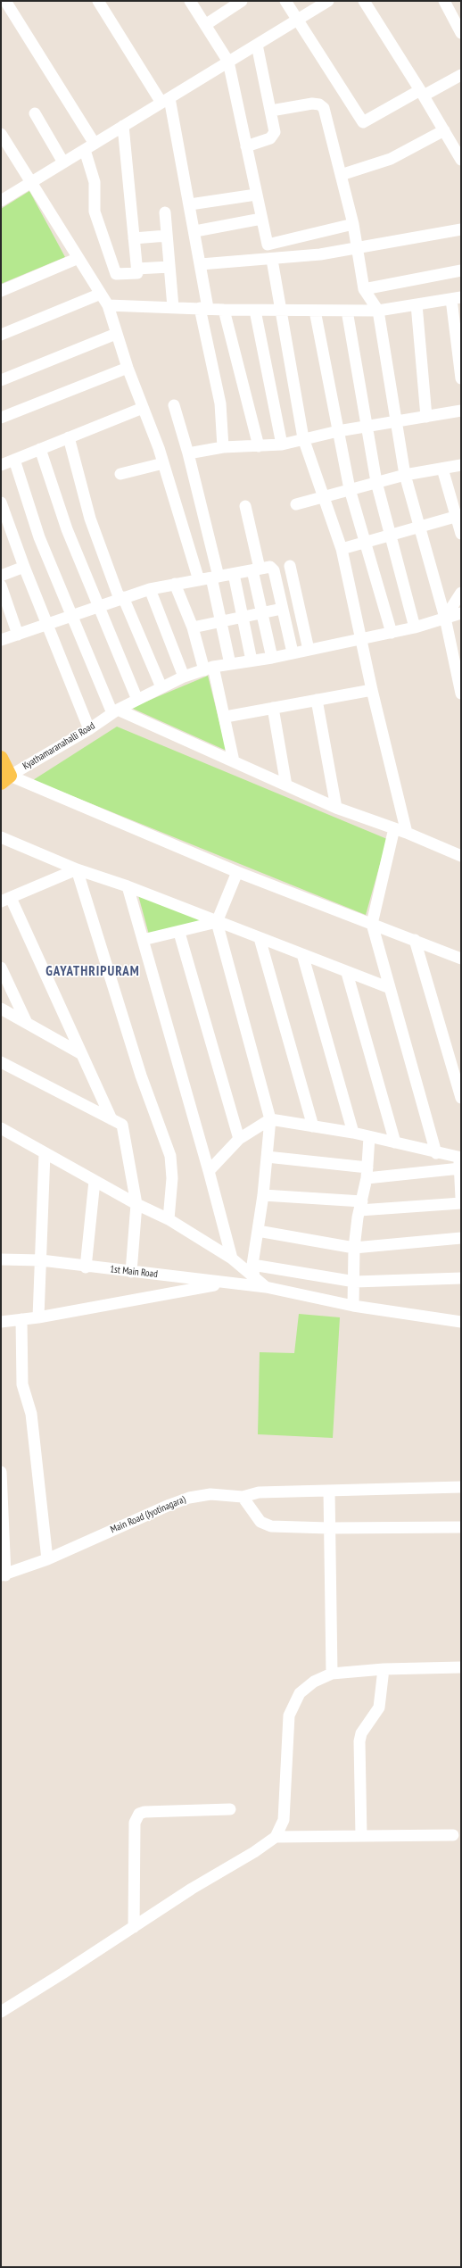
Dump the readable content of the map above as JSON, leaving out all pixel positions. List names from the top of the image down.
{
  "streets": {
    "street": ["Kyathamaranahalli Road", "1st Main Road", "Main Road (Jyotinagara)"]
  },
  "districts": ["GAYATHRIPURAM"]
}
